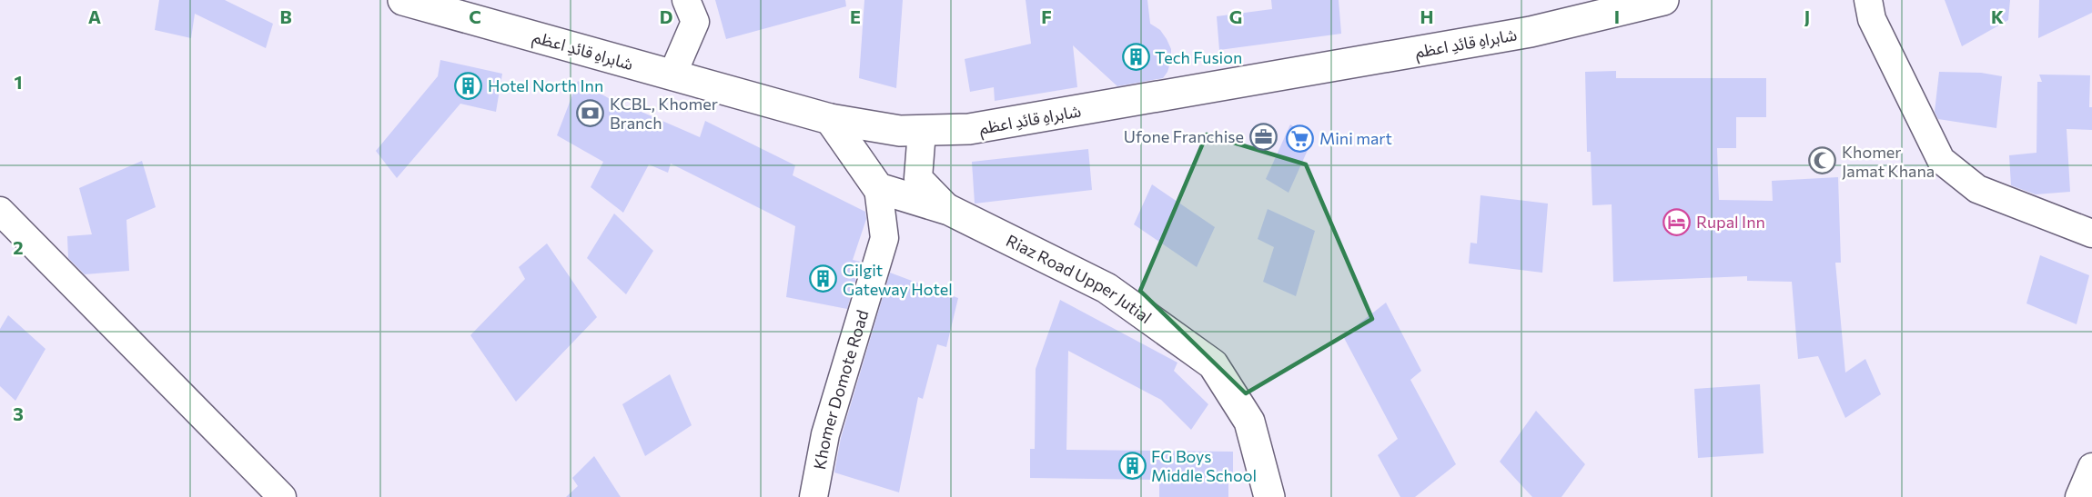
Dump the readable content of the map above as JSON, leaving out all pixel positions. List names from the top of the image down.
{
  "streets": {
    "main road": ["شاہراہِ قائدِ اعظم", "Riaz Road Upper Jutial"],
    "street": ["Khomer Domote Road"]
  },
  "crossings": [
    ["Riaz Road Upper Jutial", "Khomer Domote Road"]
  ],
  "places": {
    "building": [
      "Tech Fusion",
      "Hotel North Inn",
      "Gilgit Gateway Hotel",
      "FG Boys Middle School"
    ],
    "bank": ["KCBL, Khomer Branch"],
    "office": ["Ufone Franchise"],
    "supermarket": ["Mini mart"],
    "mosque": ["Khomer Jamat Khana"],
    "hotel": ["Rupal Inn"]
  },
  "grid": {
    "columns": [
      "A",
      "B",
      "C",
      "D",
      "E",
      "F",
      "G",
      "H",
      "I",
      "J",
      "K"
    ],
    "rows": ["1", "2", "3"]
  }
}
